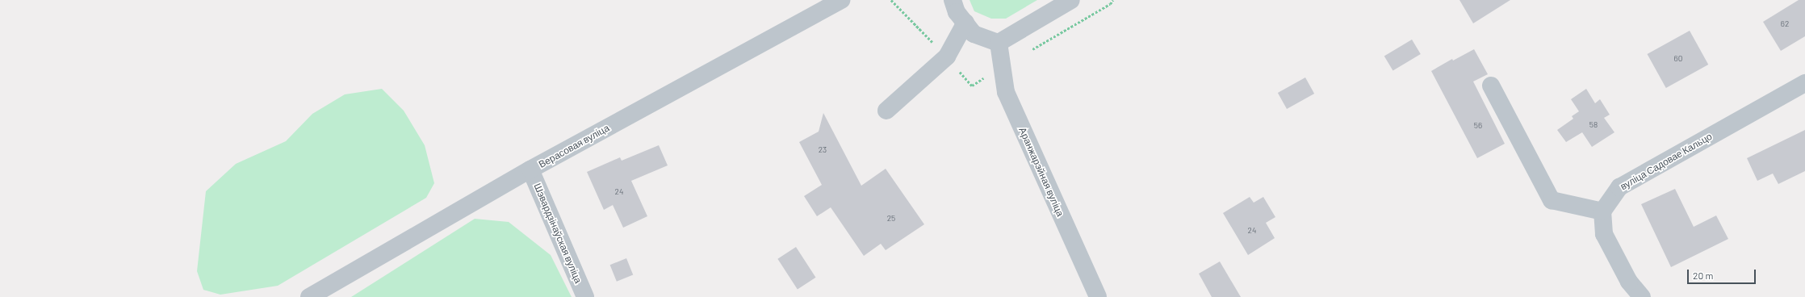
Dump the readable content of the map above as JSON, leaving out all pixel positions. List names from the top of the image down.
{
  "streets": {
    "street": [
      "Верасовая вуліца",
      "вуліца Садовае Кальцо",
      "Аранжарэйная вуліца",
      "Шэвардзінаўская вуліца"
    ]
  },
  "crossings": [
    ["Верасовая вуліца", "Шэвардзінаўская вуліца"]
  ],
  "house_numbers": [
    "62",
    "60",
    "58",
    "56",
    "23",
    "24",
    "25",
    "24"
  ],
  "scale_bar": "20 m"
}
